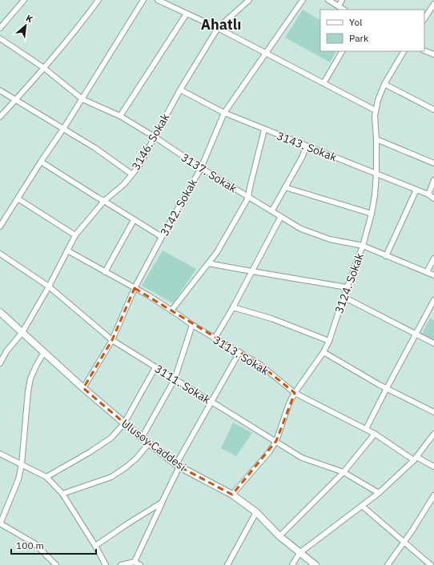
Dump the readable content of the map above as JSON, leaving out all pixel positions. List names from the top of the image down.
{
  "streets": {
    "street": [
      "3146. Sokak",
      "3143. Sokak",
      "3137. Sokak",
      "3142. Sokak",
      "3124. Sokak",
      "3113. Sokak",
      "3111. Sokak",
      "Ulusoy Caddesi"
    ]
  },
  "crossings": [
    ["3146. Sokak", "3143. Sokak"],
    ["3146. Sokak", "3137. Sokak"],
    ["3146. Sokak", "3113. Sokak"],
    ["3146. Sokak", "3111. Sokak"],
    ["3146. Sokak", "Ulusoy Caddesi"],
    ["3143. Sokak", "3142. Sokak"],
    ["3143. Sokak", "3124. Sokak"],
    ["3137. Sokak", "3142. Sokak"],
    ["3137. Sokak", "3124. Sokak"],
    ["3142. Sokak", "3113. Sokak"],
    ["3142. Sokak", "3111. Sokak"],
    ["3142. Sokak", "Ulusoy Caddesi"],
    ["3124. Sokak", "3113. Sokak"],
    ["3124. Sokak", "3111. Sokak"],
    ["3124. Sokak", "Ulusoy Caddesi"]
  ],
  "districts": ["Ahatlı"],
  "legend": ["Yol", "Park"],
  "scale_bar": "100 m",
  "north": "top right"
}
